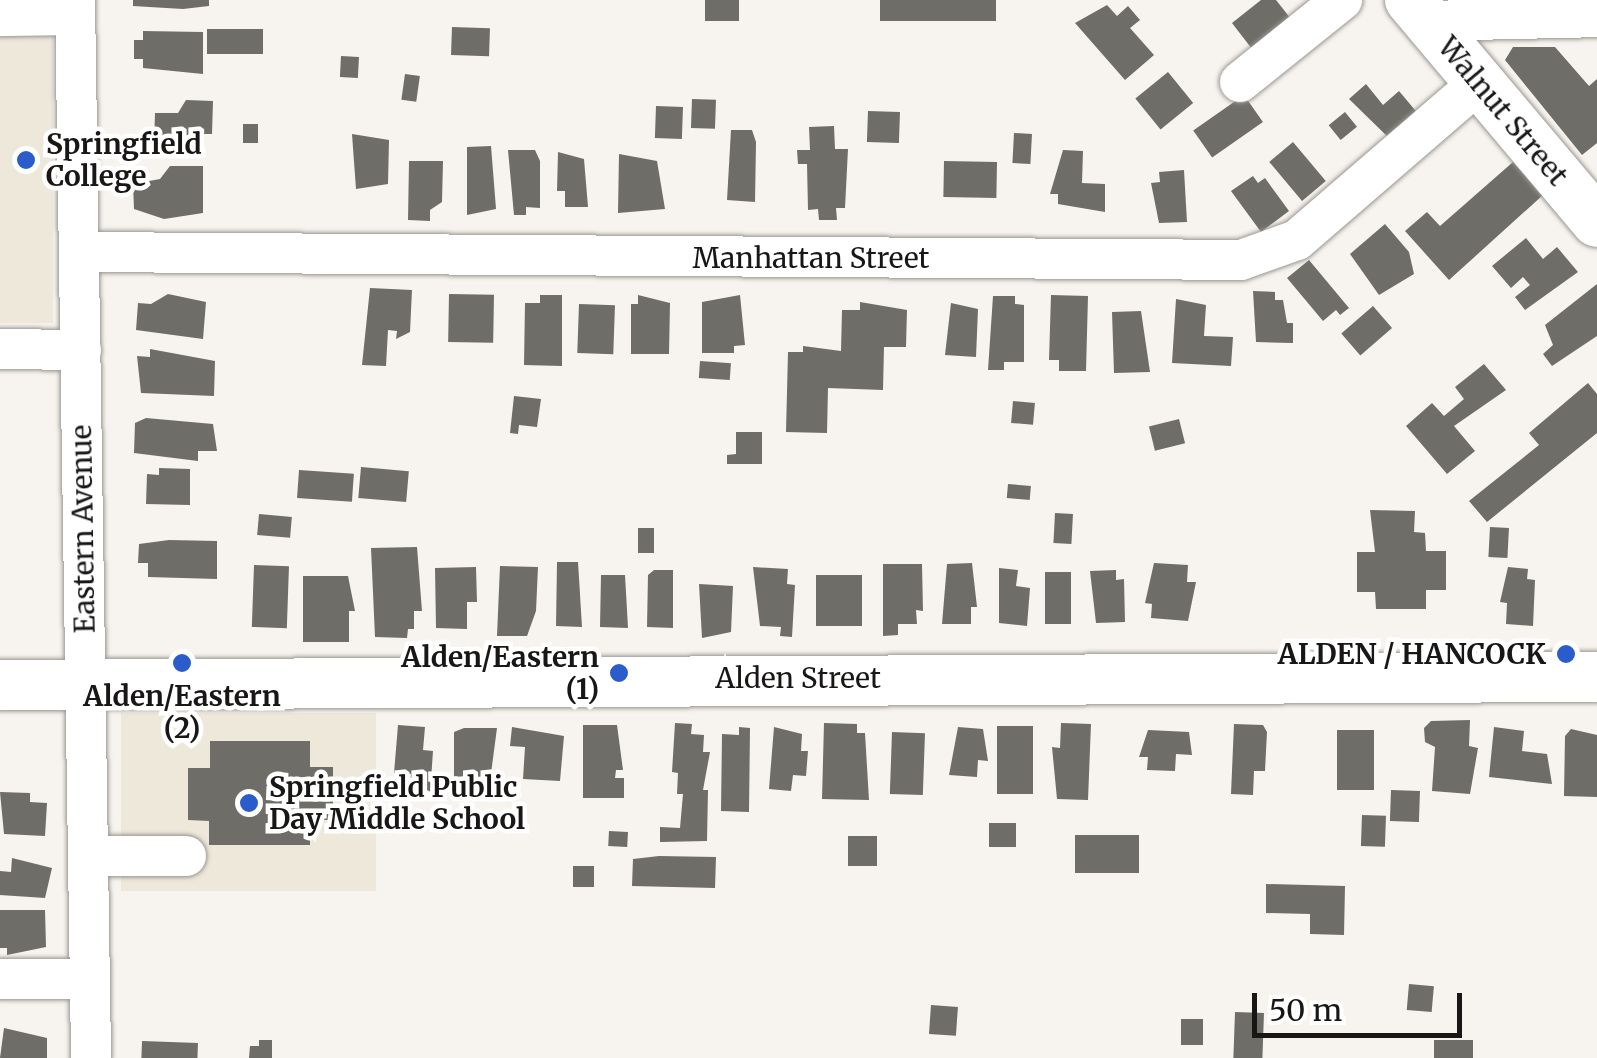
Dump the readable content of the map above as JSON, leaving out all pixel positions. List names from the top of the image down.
{
  "streets": {
    "main road": ["Walnut Street", "Alden Street"],
    "street": ["Manhattan Street", "Eastern Avenue"]
  },
  "crossings": [
    ["Walnut Street", "Manhattan Street"],
    ["Manhattan Street", "Eastern Avenue"],
    ["Eastern Avenue", "Alden Street"]
  ],
  "places": [
    "Springfield College",
    "ALDEN / HANCOCK",
    "Alden/Eastern (2)",
    "Alden/Eastern (1)",
    "Springfield Public Day Middle School"
  ],
  "scale_bar": "50 m"
}
